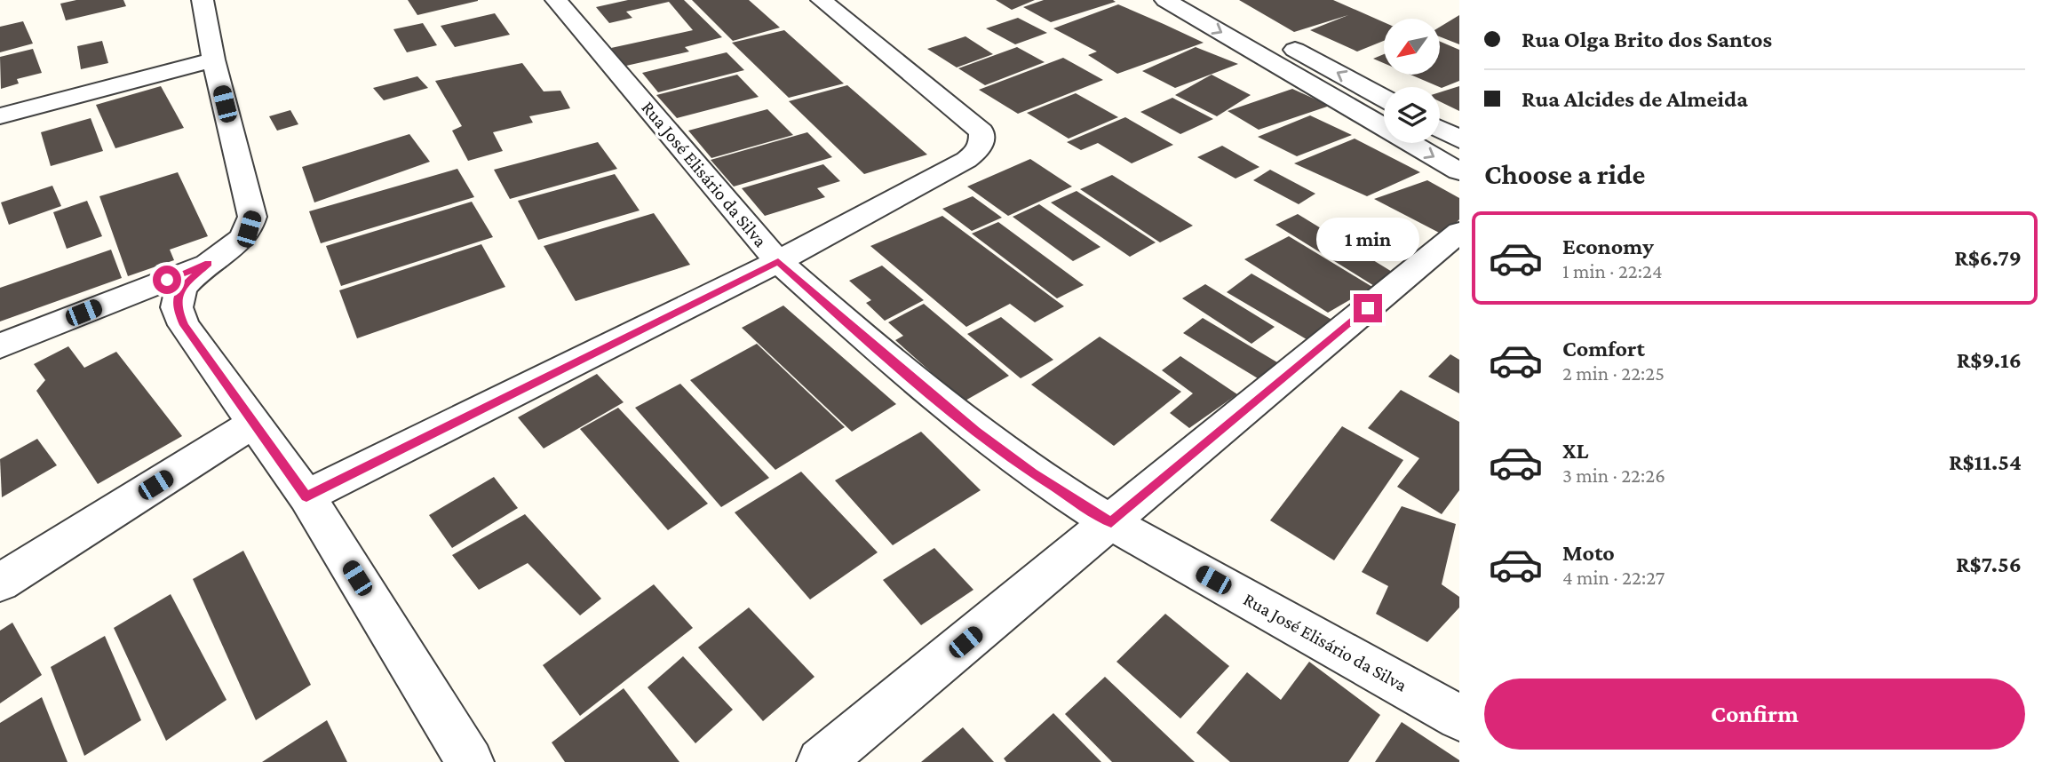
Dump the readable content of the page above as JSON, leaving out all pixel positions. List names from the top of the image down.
{
  "streets": {
    "street": ["Rua José Elisário da Silva"]
  },
  "north": "bottom left",
  "page": {
    "banner": ["Rua Olga Brito dos Santos", "Rua Alcides de Almeida"],
    "heading": "Choose a ride",
    "list": [
      {
        "name": "Economy",
        "note": "1 min · 22:24",
        "value": "R$6.79"
      },
      {
        "name": "Comfort",
        "note": "2 min · 22:25",
        "value": "R$9.16"
      },
      {
        "name": "XL",
        "note": "3 min · 22:26",
        "value": "R$11.54"
      },
      {
        "name": "Moto",
        "note": "4 min · 22:27",
        "value": "R$7.56"
      }
    ],
    "bubble": "1 min",
    "buttons": "Confirm"
  }
}
